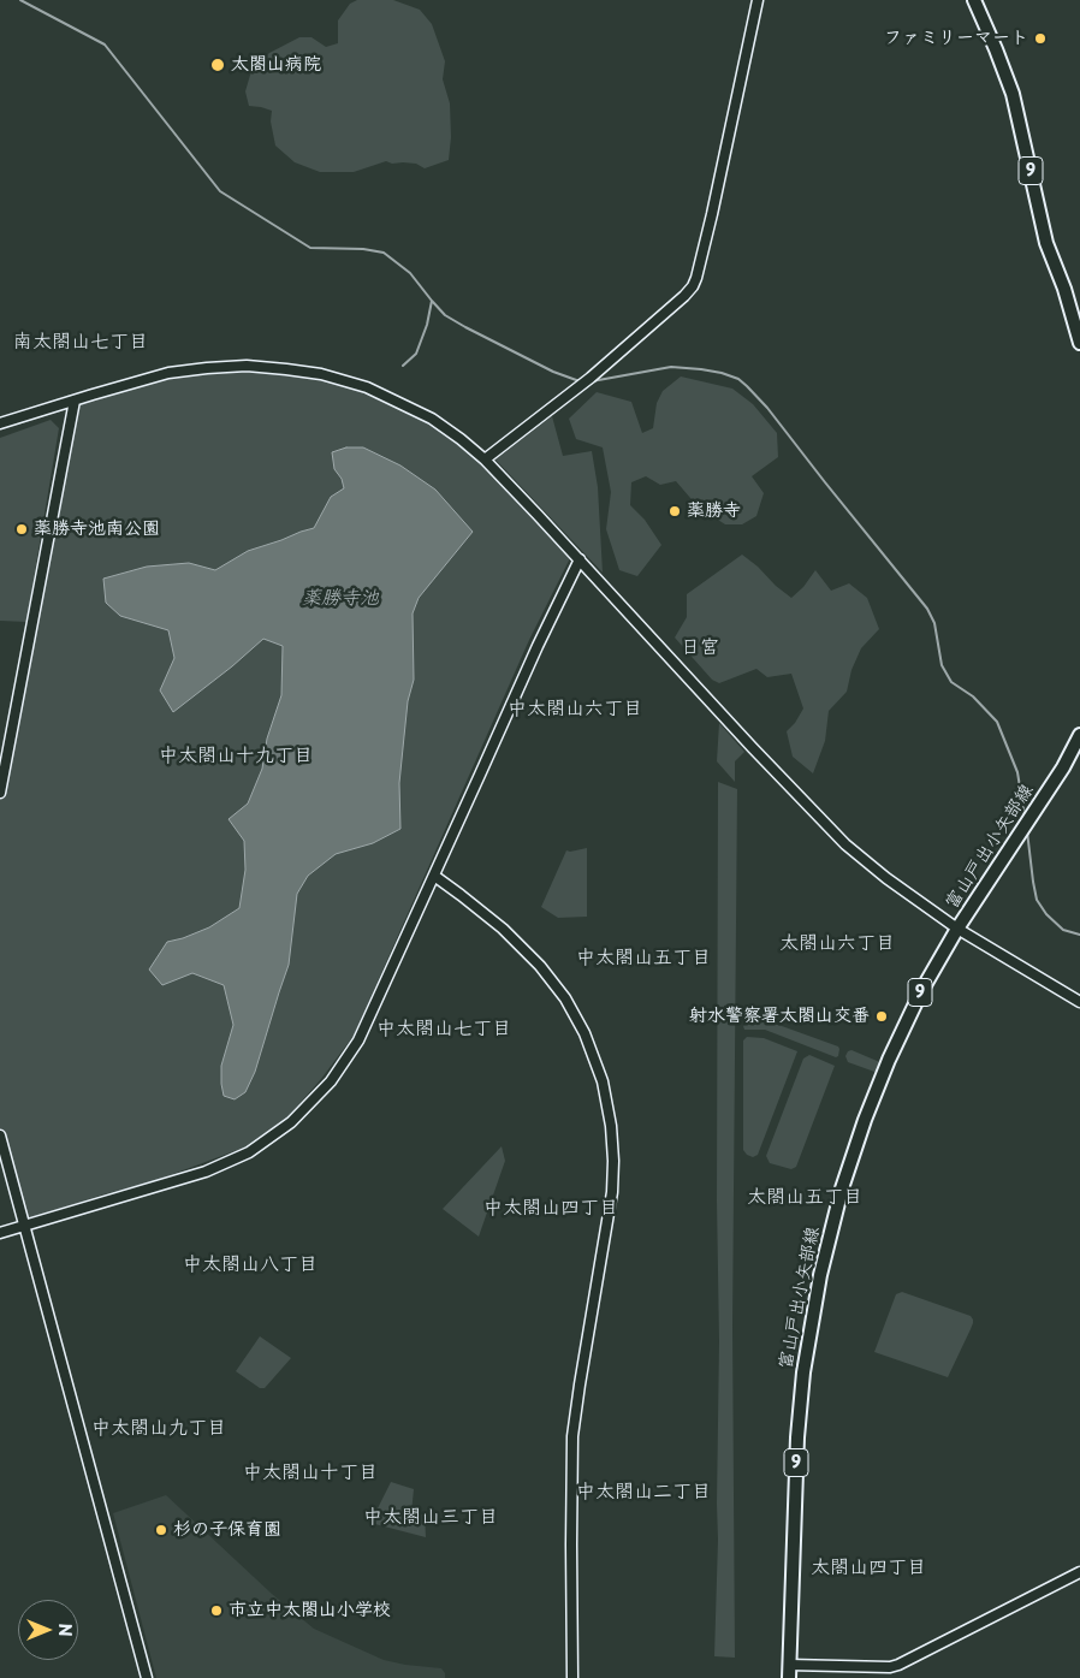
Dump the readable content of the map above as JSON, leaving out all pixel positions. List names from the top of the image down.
{
  "streets": {
    "main road": ["9", "富山戸出小矢部線"]
  },
  "districts": [
    "南太閤山七丁目",
    "日宮",
    "中太閤山六丁目",
    "中太閤山十九丁目",
    "太閤山六丁目",
    "中太閤山五丁目",
    "中太閤山七丁目",
    "太閤山五丁目",
    "中太閤山四丁目",
    "中太閤山八丁目",
    "中太閤山九丁目",
    "中太閤山十丁目",
    "中太閤山二丁目",
    "中太閤山三丁目",
    "太閤山四丁目"
  ],
  "water": ["薬勝寺池"],
  "places": [
    "ファミリーマート",
    "太閤山病院",
    "薬勝寺",
    "薬勝寺池南公園",
    "射水警察署太閤山交番",
    "杉の子保育園",
    "市立中太閤山小学校"
  ],
  "north": "right"
}
